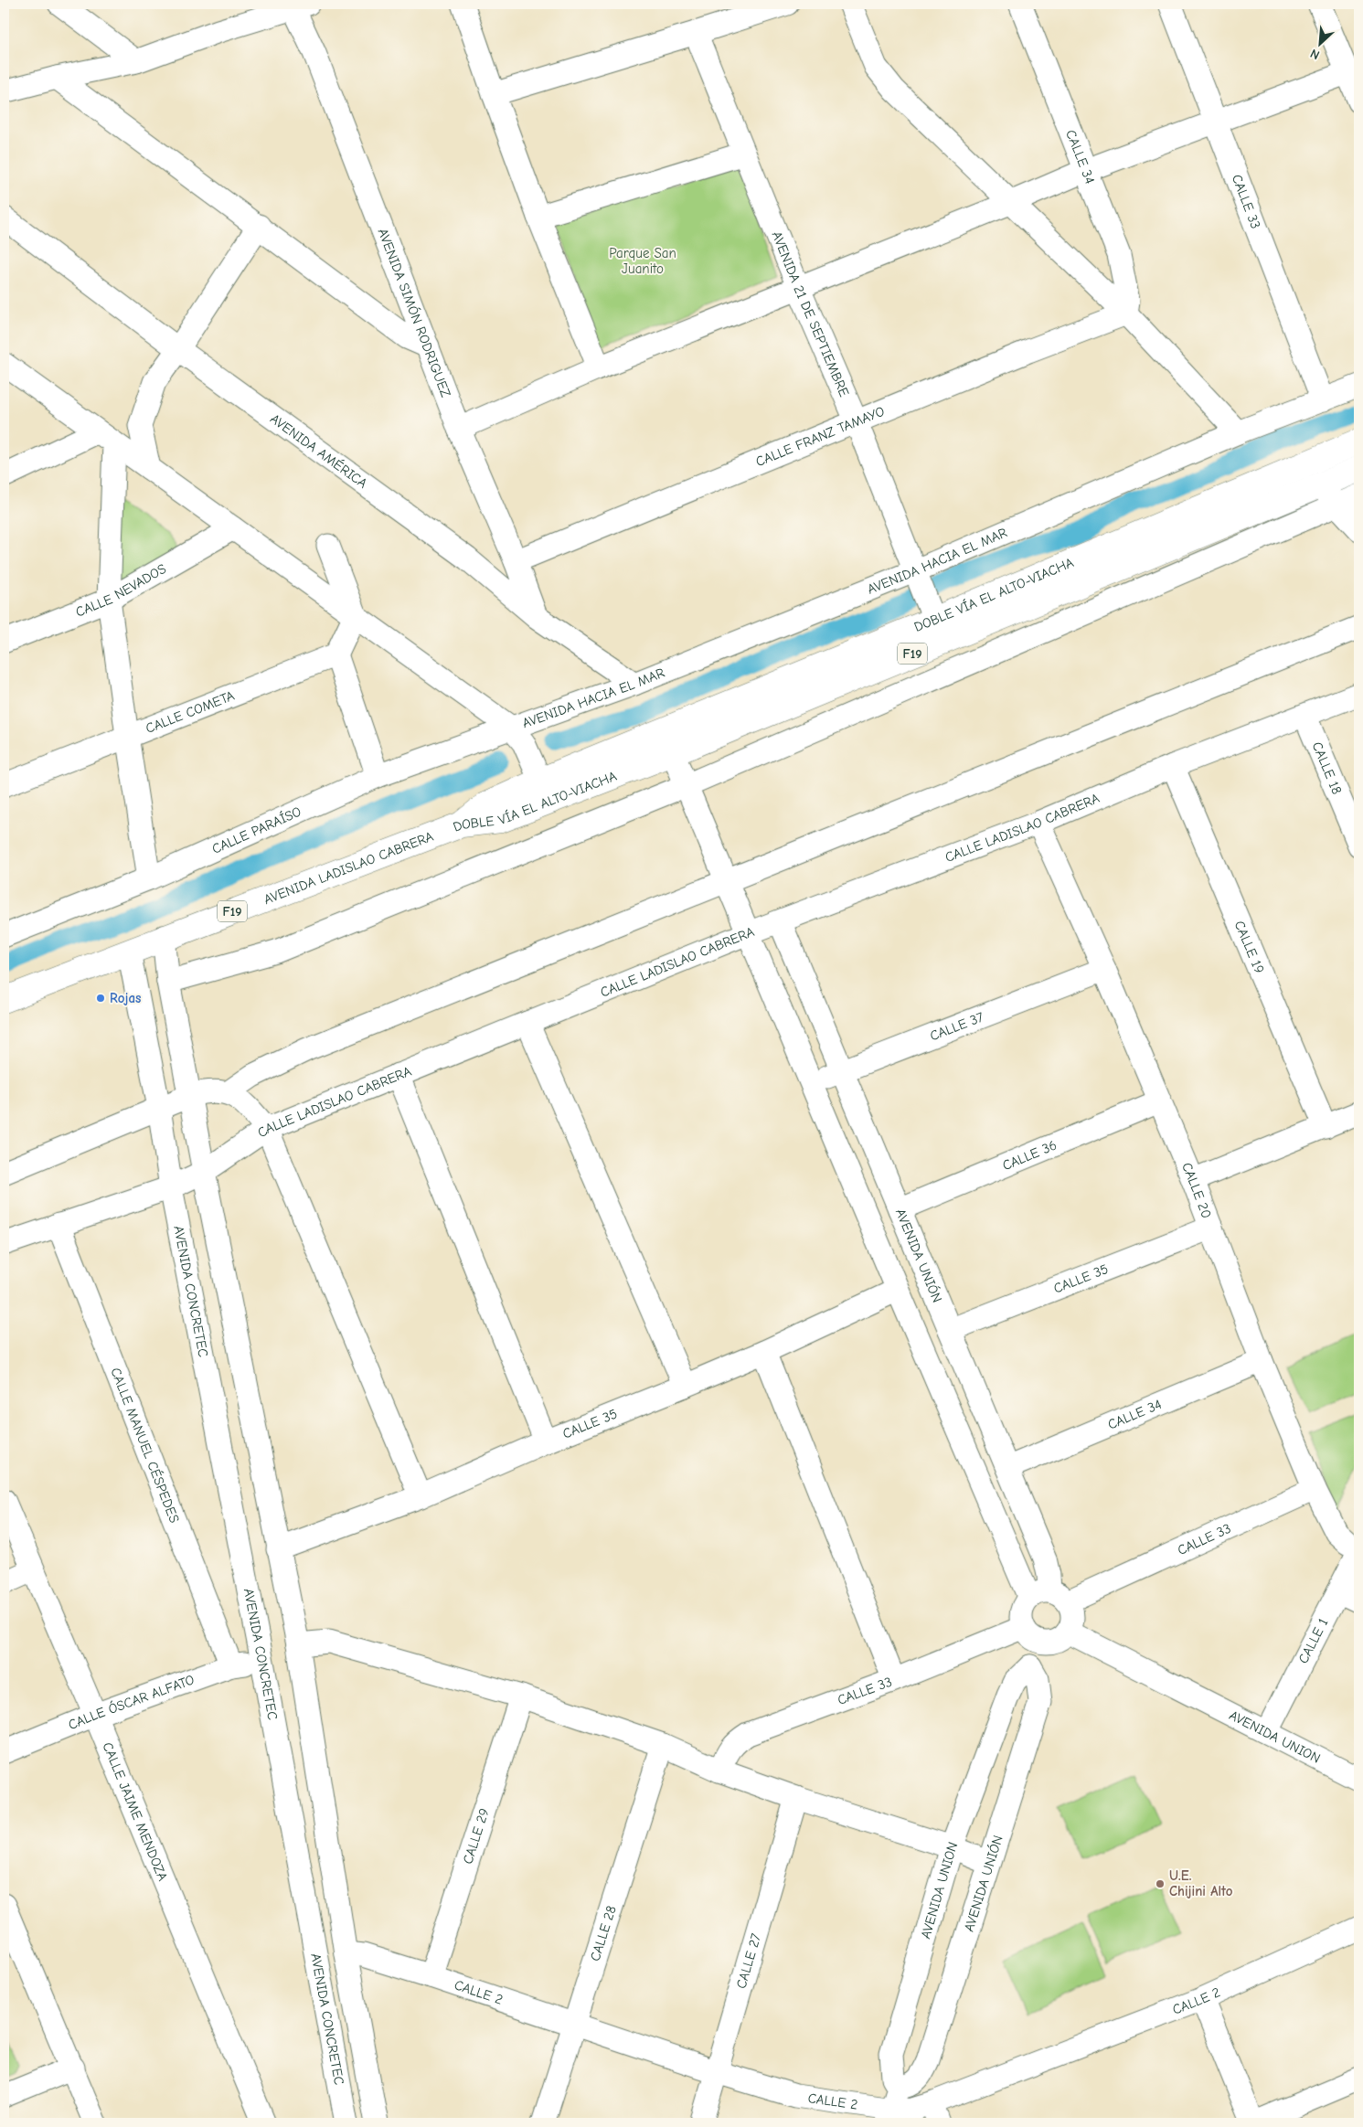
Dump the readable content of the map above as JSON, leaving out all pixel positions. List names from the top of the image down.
{
  "streets": {
    "highway": ["DOBLE VÍA EL ALTO-VIACHA", "F19", "AVENIDA LADISLAO CABRERA"],
    "street": [
      "CALLE 34",
      "CALLE 33",
      "AVENIDA SIMÓN RODRIGUEZ",
      "AVENIDA 21 DE SEPTIEMBRE",
      "CALLE FRANZ TAMAYO",
      "AVENIDA AMÉRICA",
      "AVENIDA HACIA EL MAR",
      "CALLE NEVADOS",
      "CALLE COMETA",
      "CALLE 18",
      "CALLE LADISLAO CABRERA",
      "CALLE PARAÍSO",
      "CALLE 19",
      "CALLE 37",
      "CALLE 36",
      "CALLE 20",
      "AVENIDA UNIÓN",
      "CALLE 35",
      "AVENIDA CONCRETEC",
      "CALLE MANUEL CÉSPEDES",
      "CALLE 1",
      "CALLE ÓSCAR ALFATO",
      "AVENIDA UNION",
      "CALLE JAIME MENDOZA",
      "CALLE 29",
      "CALLE 28",
      "CALLE 27",
      "CALLE 2"
    ]
  },
  "crossings": [
    ["CALLE 34", "CALLE FRANZ TAMAYO"],
    ["CALLE 34", "CALLE 20"],
    ["CALLE 34", "AVENIDA UNIÓN"],
    ["CALLE 33", "AVENIDA HACIA EL MAR"],
    ["CALLE 33", "CALLE 20"],
    ["CALLE 33", "AVENIDA UNIÓN"],
    ["CALLE 33", "AVENIDA UNION"],
    ["AVENIDA SIMÓN RODRIGUEZ", "CALLE FRANZ TAMAYO"],
    ["AVENIDA SIMÓN RODRIGUEZ", "AVENIDA AMÉRICA"],
    ["AVENIDA 21 DE SEPTIEMBRE", "CALLE FRANZ TAMAYO"],
    ["AVENIDA 21 DE SEPTIEMBRE", "AVENIDA HACIA EL MAR"],
    ["AVENIDA 21 DE SEPTIEMBRE", "DOBLE VÍA EL ALTO-VIACHA"],
    ["AVENIDA AMÉRICA", "AVENIDA HACIA EL MAR"],
    ["AVENIDA HACIA EL MAR", "DOBLE VÍA EL ALTO-VIACHA"],
    ["AVENIDA HACIA EL MAR", "CALLE PARAÍSO"],
    ["DOBLE VÍA EL ALTO-VIACHA", "CALLE PARAÍSO"],
    ["DOBLE VÍA EL ALTO-VIACHA", "AVENIDA LADISLAO CABRERA"],
    ["CALLE 18", "CALLE LADISLAO CABRERA"],
    ["CALLE LADISLAO CABRERA", "CALLE 19"],
    ["CALLE LADISLAO CABRERA", "CALLE 20"],
    ["CALLE LADISLAO CABRERA", "AVENIDA UNIÓN"],
    ["CALLE LADISLAO CABRERA", "AVENIDA CONCRETEC"],
    ["CALLE LADISLAO CABRERA", "CALLE MANUEL CÉSPEDES"],
    ["AVENIDA LADISLAO CABRERA", "AVENIDA CONCRETEC"],
    ["CALLE 37", "CALLE 20"],
    ["CALLE 37", "AVENIDA UNIÓN"],
    ["CALLE 36", "CALLE 20"],
    ["CALLE 36", "AVENIDA UNIÓN"],
    ["CALLE 20", "CALLE 35"],
    ["CALLE 20", "CALLE 1"],
    ["AVENIDA UNIÓN", "CALLE 35"],
    ["AVENIDA UNIÓN", "AVENIDA UNION"],
    ["AVENIDA CONCRETEC", "CALLE ÓSCAR ALFATO"],
    ["CALLE MANUEL CÉSPEDES", "CALLE ÓSCAR ALFATO"],
    ["CALLE 1", "AVENIDA UNION"],
    ["CALLE ÓSCAR ALFATO", "CALLE JAIME MENDOZA"],
    ["CALLE 29", "CALLE 2"],
    ["CALLE 28", "CALLE 2"],
    ["CALLE 27", "CALLE 2"]
  ],
  "parks": ["Parque San Juanito"],
  "places": ["Rojas", "U.E. Chijini Alto"],
  "north": "bottom left"
}
